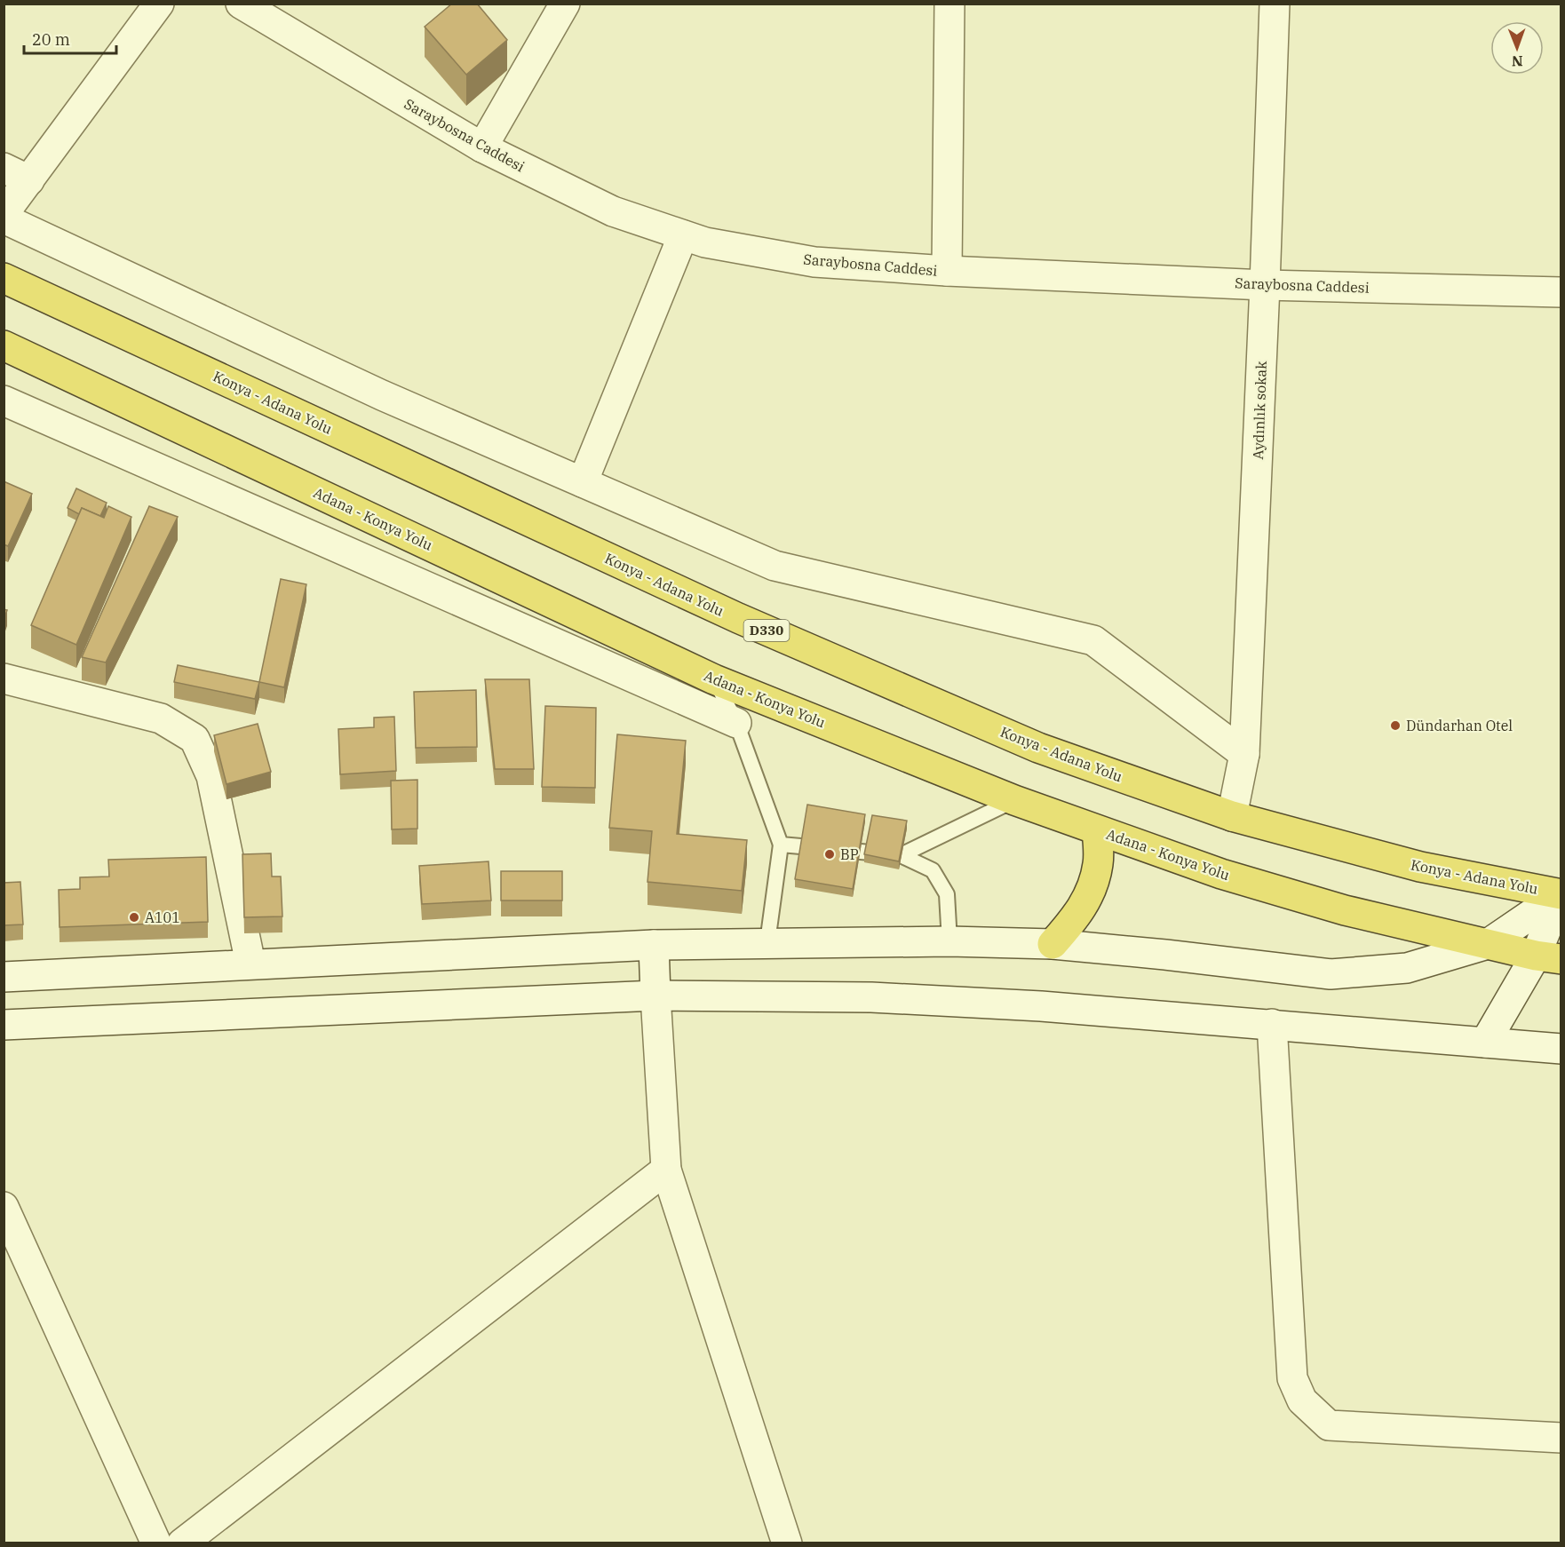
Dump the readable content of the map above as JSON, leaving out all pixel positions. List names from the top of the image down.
{
  "streets": {
    "highway": ["Konya - Adana Yolu", "Adana - Konya Yolu", "D330"],
    "street": ["Saraybosna Caddesi", "Aydınlık sokak"]
  },
  "crossings": [
    ["Saraybosna Caddesi", "Aydınlık sokak"],
    ["Konya - Adana Yolu", "Aydınlık sokak"]
  ],
  "places": ["Dündarhan Otel", "BP", "A101"],
  "scale_bar": "20 m",
  "north": "bottom"
}
